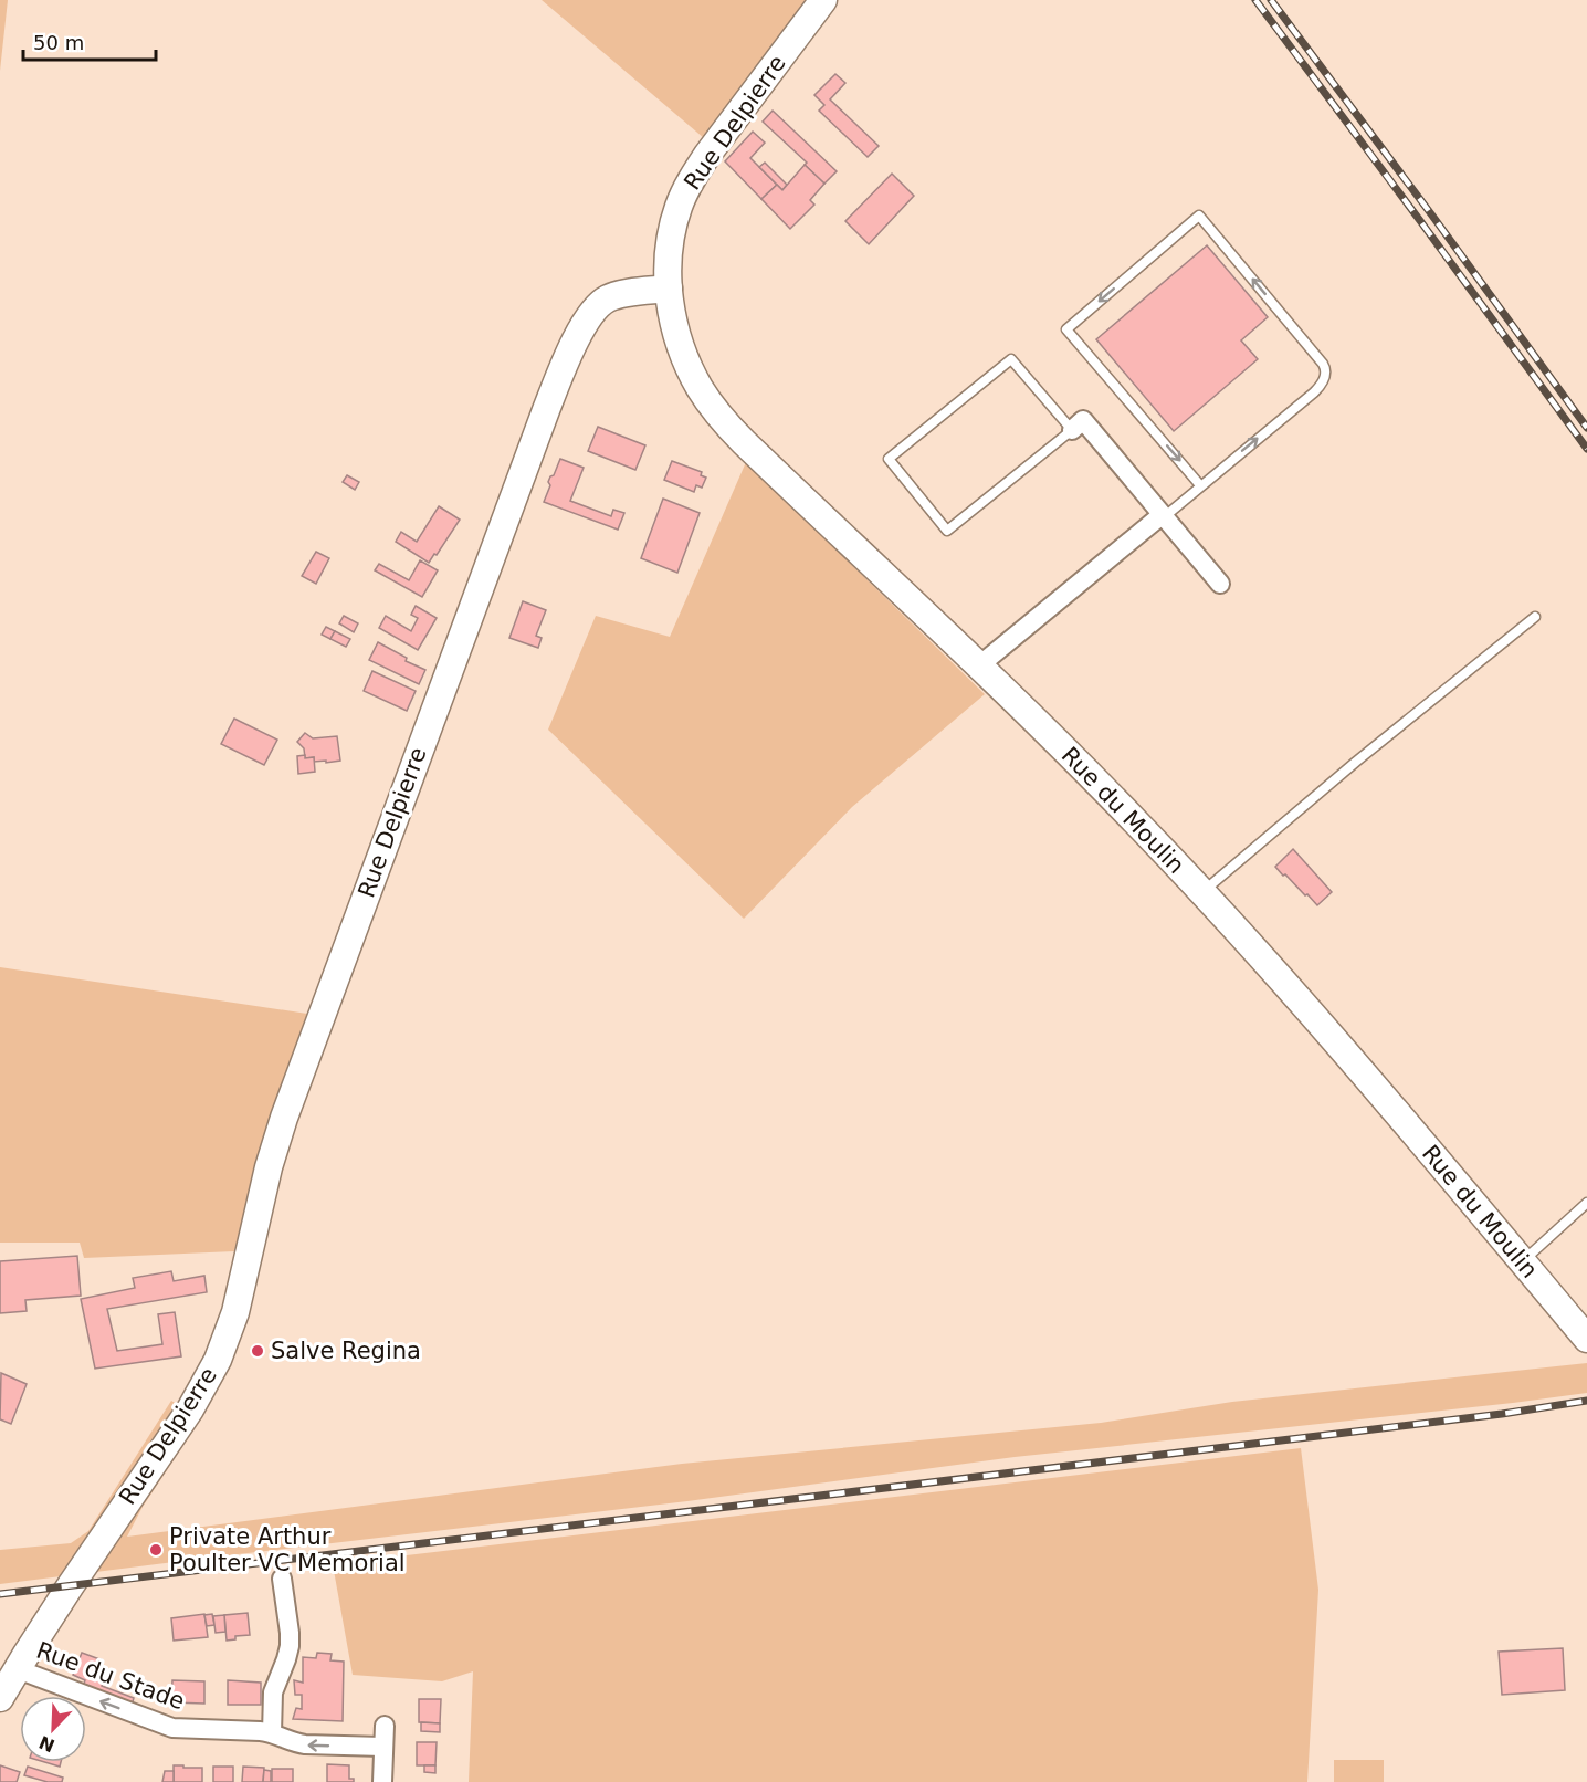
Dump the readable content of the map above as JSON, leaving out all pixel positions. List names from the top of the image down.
{
  "streets": {
    "street": ["Rue Delpierre", "Rue du Moulin", "Rue du Stade"]
  },
  "crossings": [
    ["Rue Delpierre", "Rue du Moulin"],
    ["Rue Delpierre", "Rue du Stade"]
  ],
  "one_way": ["Rue du Stade"],
  "places": ["Salve Regina", "Private Arthur Poulter VC Memorial"],
  "scale_bar": "50 m",
  "north": "bottom left"
}
